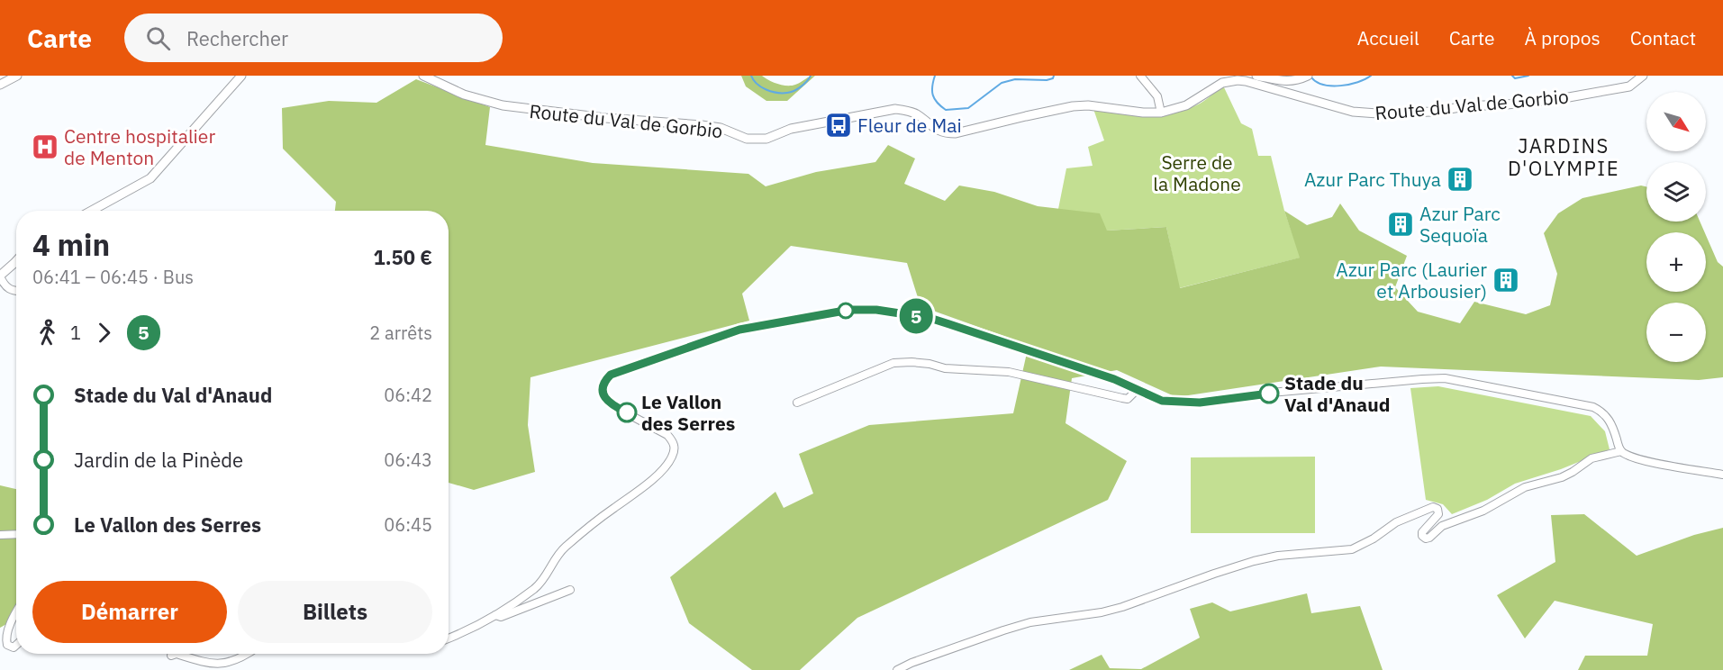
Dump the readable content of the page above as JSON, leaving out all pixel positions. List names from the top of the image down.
{
  "streets": {
    "street": ["Route du Val de Gorbio"]
  },
  "districts": ["JARDINS D'OLYMPIE"],
  "parks": ["Serre de la Madone"],
  "places": {
    "bus stop": ["Fleur de Mai"],
    "hospital": ["Centre hospitalier de Menton"],
    "building": ["Azur Parc Thuya", "Azur Parc Sequoïa", "Azur Parc (Laurier et Arbousier)"],
    "other": ["Stade du Val d'Anaud", "Le Vallon des Serres"]
  },
  "lines": ["bus line 5"],
  "north": "bottom right",
  "page": {
    "header": "Carte",
    "search": "Rechercher",
    "nav": [
      "Accueil",
      "Carte",
      "À propos",
      "Contact"
    ],
    "on_map": "5",
    "map_buttons": ["+", "−"],
    "heading": ["4 min", "06:41 – 06:45 · Bus", "1.50 €"],
    "legs": ["1", "5", "2 arrêts"],
    "list": [
      {
        "name": "Stade du Val d'Anaud",
        "value": "06:42"
      },
      {
        "name": "Jardin de la Pinède",
        "value": "06:43"
      },
      {
        "name": "Le Vallon des Serres",
        "value": "06:45"
      }
    ],
    "buttons": ["Démarrer", "Billets"]
  }
}
